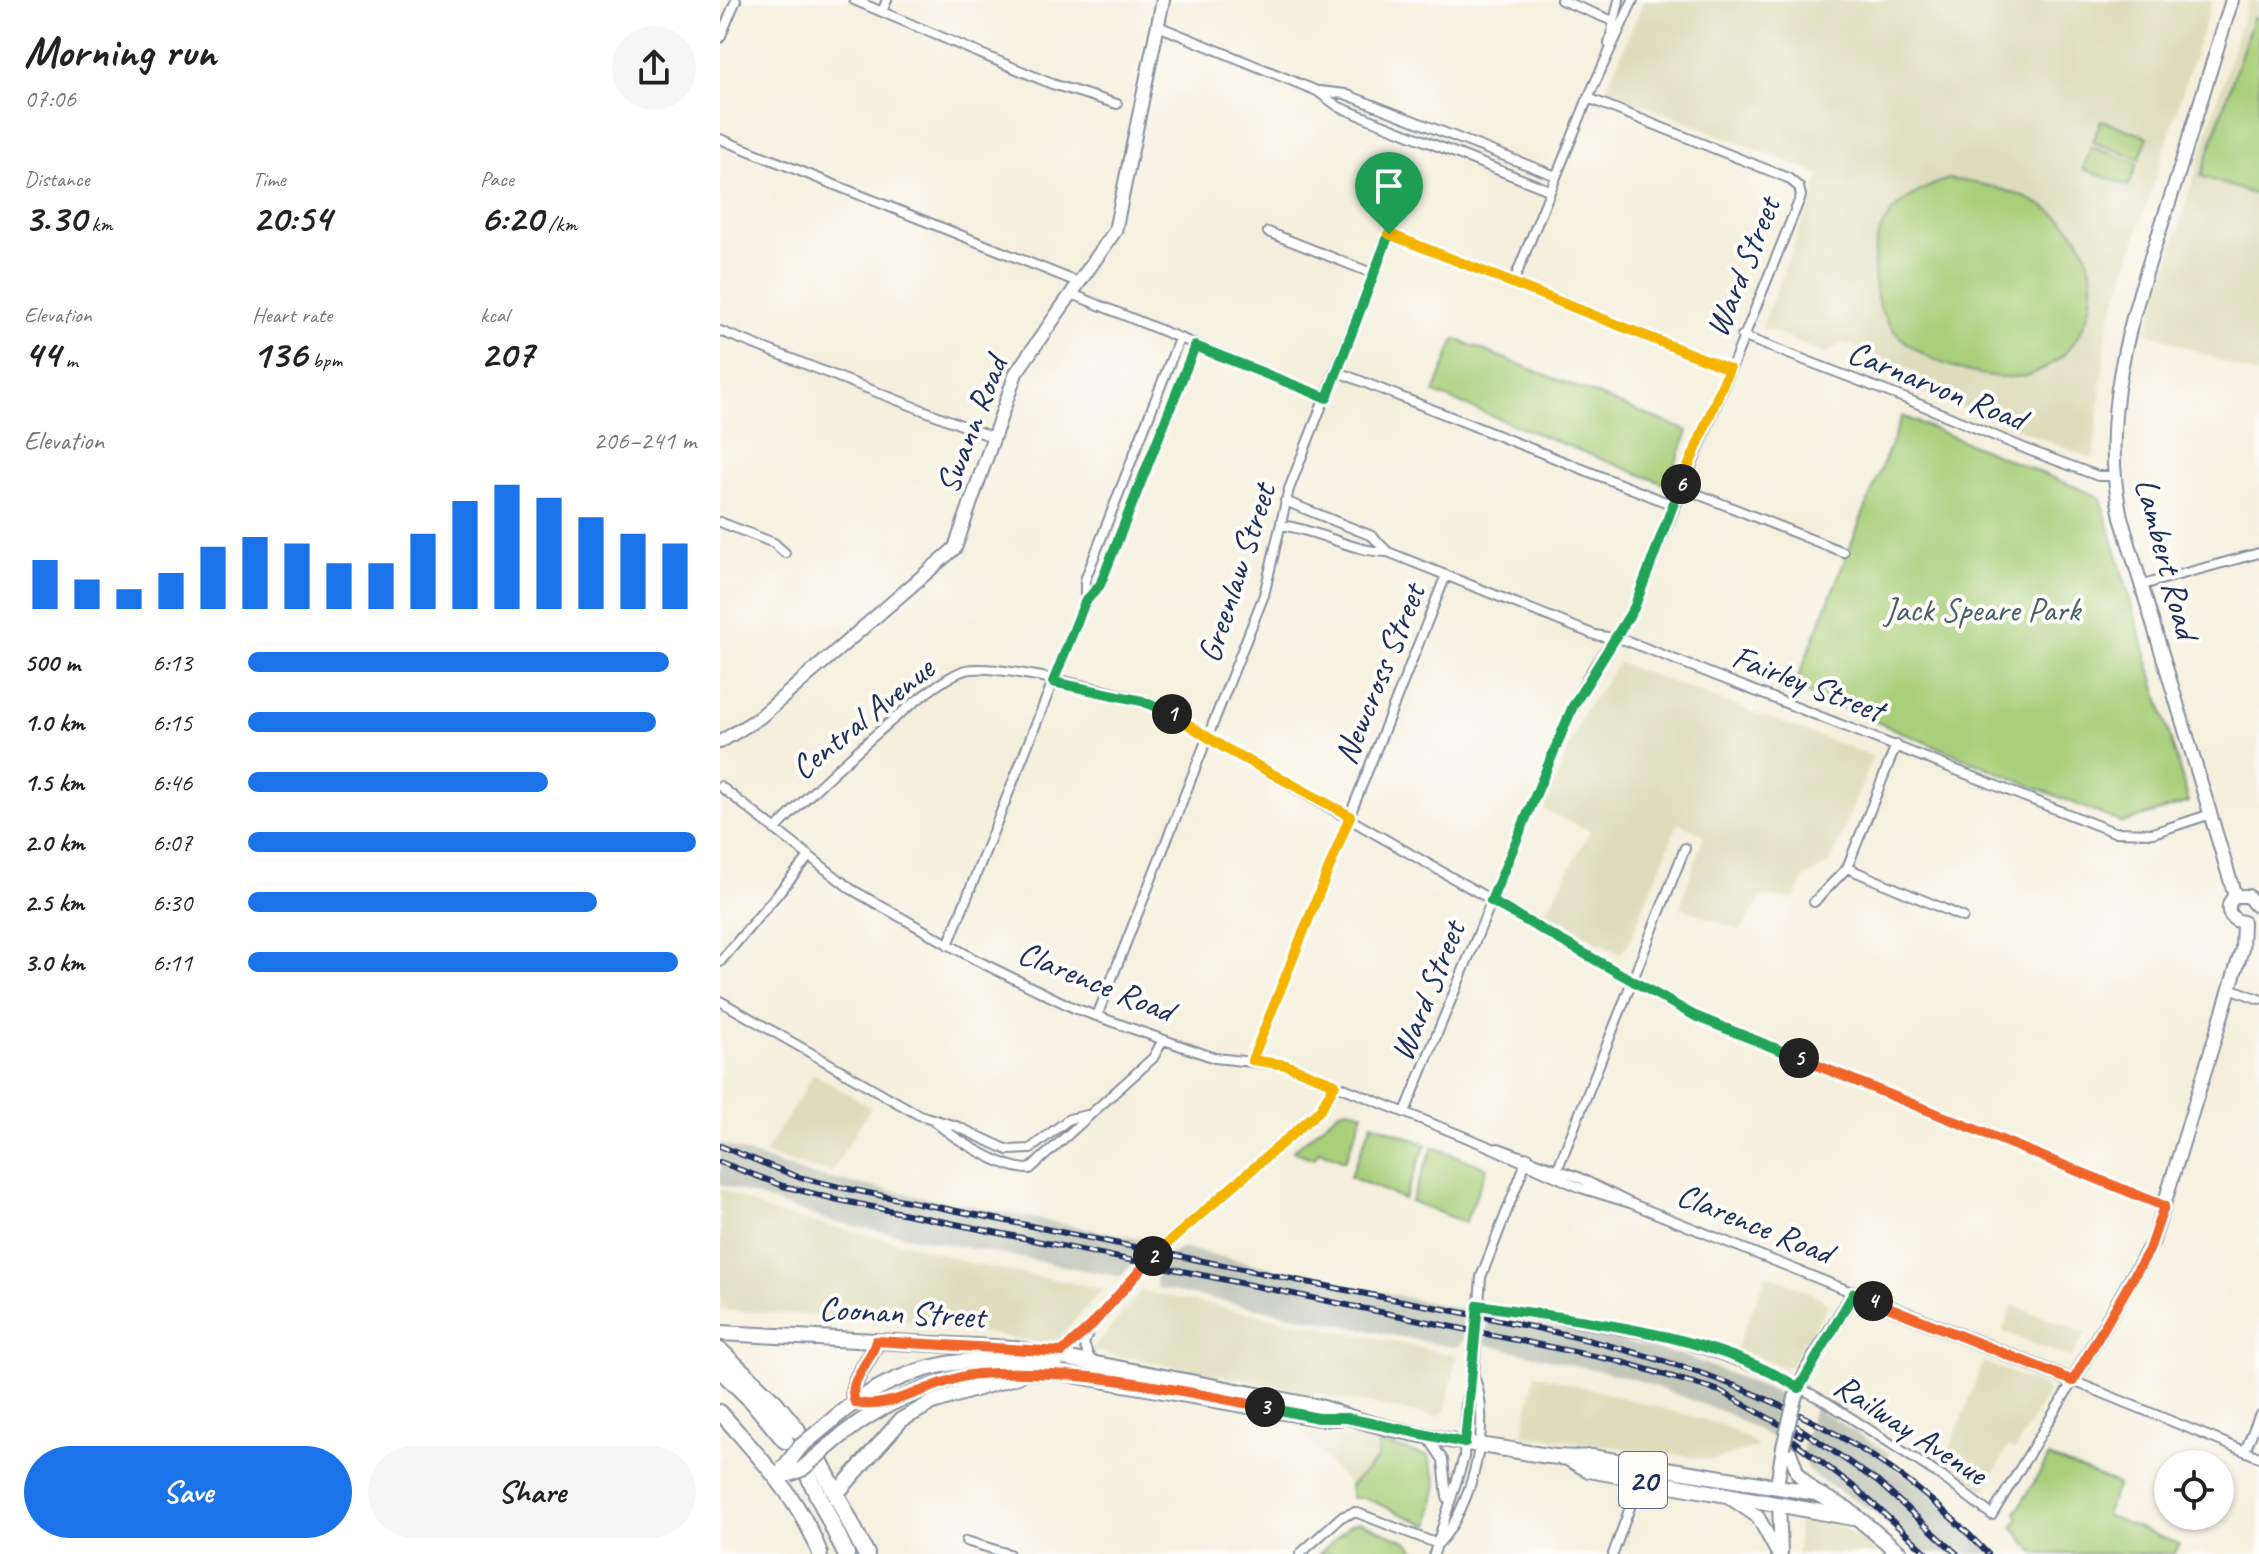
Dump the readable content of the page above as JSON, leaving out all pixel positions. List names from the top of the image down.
{
  "streets": {
    "main road": [
      "Swann Road",
      "Lambert Road",
      "Clarence Road",
      "Coonan Street",
      "20"
    ],
    "street": [
      "Ward Street",
      "Carnarvon Road",
      "Greenlaw Street",
      "Newcross Street",
      "Fairley Street",
      "Central Avenue",
      "Railway Avenue"
    ]
  },
  "crossings": [
    ["Ward Street", "Carnarvon Road"],
    ["Ward Street", "Fairley Street"],
    ["Ward Street", "Central Avenue"],
    ["Ward Street", "Clarence Road"],
    ["Carnarvon Road", "Lambert Road"],
    ["Lambert Road", "Fairley Street"],
    ["Greenlaw Street", "Fairley Street"],
    ["Greenlaw Street", "Central Avenue"],
    ["Greenlaw Street", "Clarence Road"],
    ["Newcross Street", "Fairley Street"],
    ["Newcross Street", "Central Avenue"],
    ["Newcross Street", "Clarence Road"],
    ["Central Avenue", "Clarence Road"],
    ["Clarence Road", "Railway Avenue"]
  ],
  "parks": ["Jack Speare Park"],
  "page": {
    "heading": ["Morning run", "07:06"],
    "stats": [
      ["Distance", "3.30 km"],
      ["Time", "20:54"],
      ["Pace", "6:20 /km"],
      ["Elevation", "44 m"],
      ["Heart rate", "136 bpm"],
      ["kcal", "207"]
    ],
    "chart": ["Elevation", "206–241 m"],
    "pins": [
      "6",
      "1",
      "5",
      "2",
      "4",
      "3"
    ],
    "list": [
      {
        "name": "500 m",
        "note": "6:13"
      },
      {
        "name": "1.0 km",
        "note": "6:15"
      },
      {
        "name": "1.5 km",
        "note": "6:46"
      },
      {
        "name": "2.0 km",
        "note": "6:07"
      },
      {
        "name": "2.5 km",
        "note": "6:30"
      },
      {
        "name": "3.0 km",
        "note": "6:11"
      }
    ],
    "buttons": ["Save", "Share"]
  }
}
